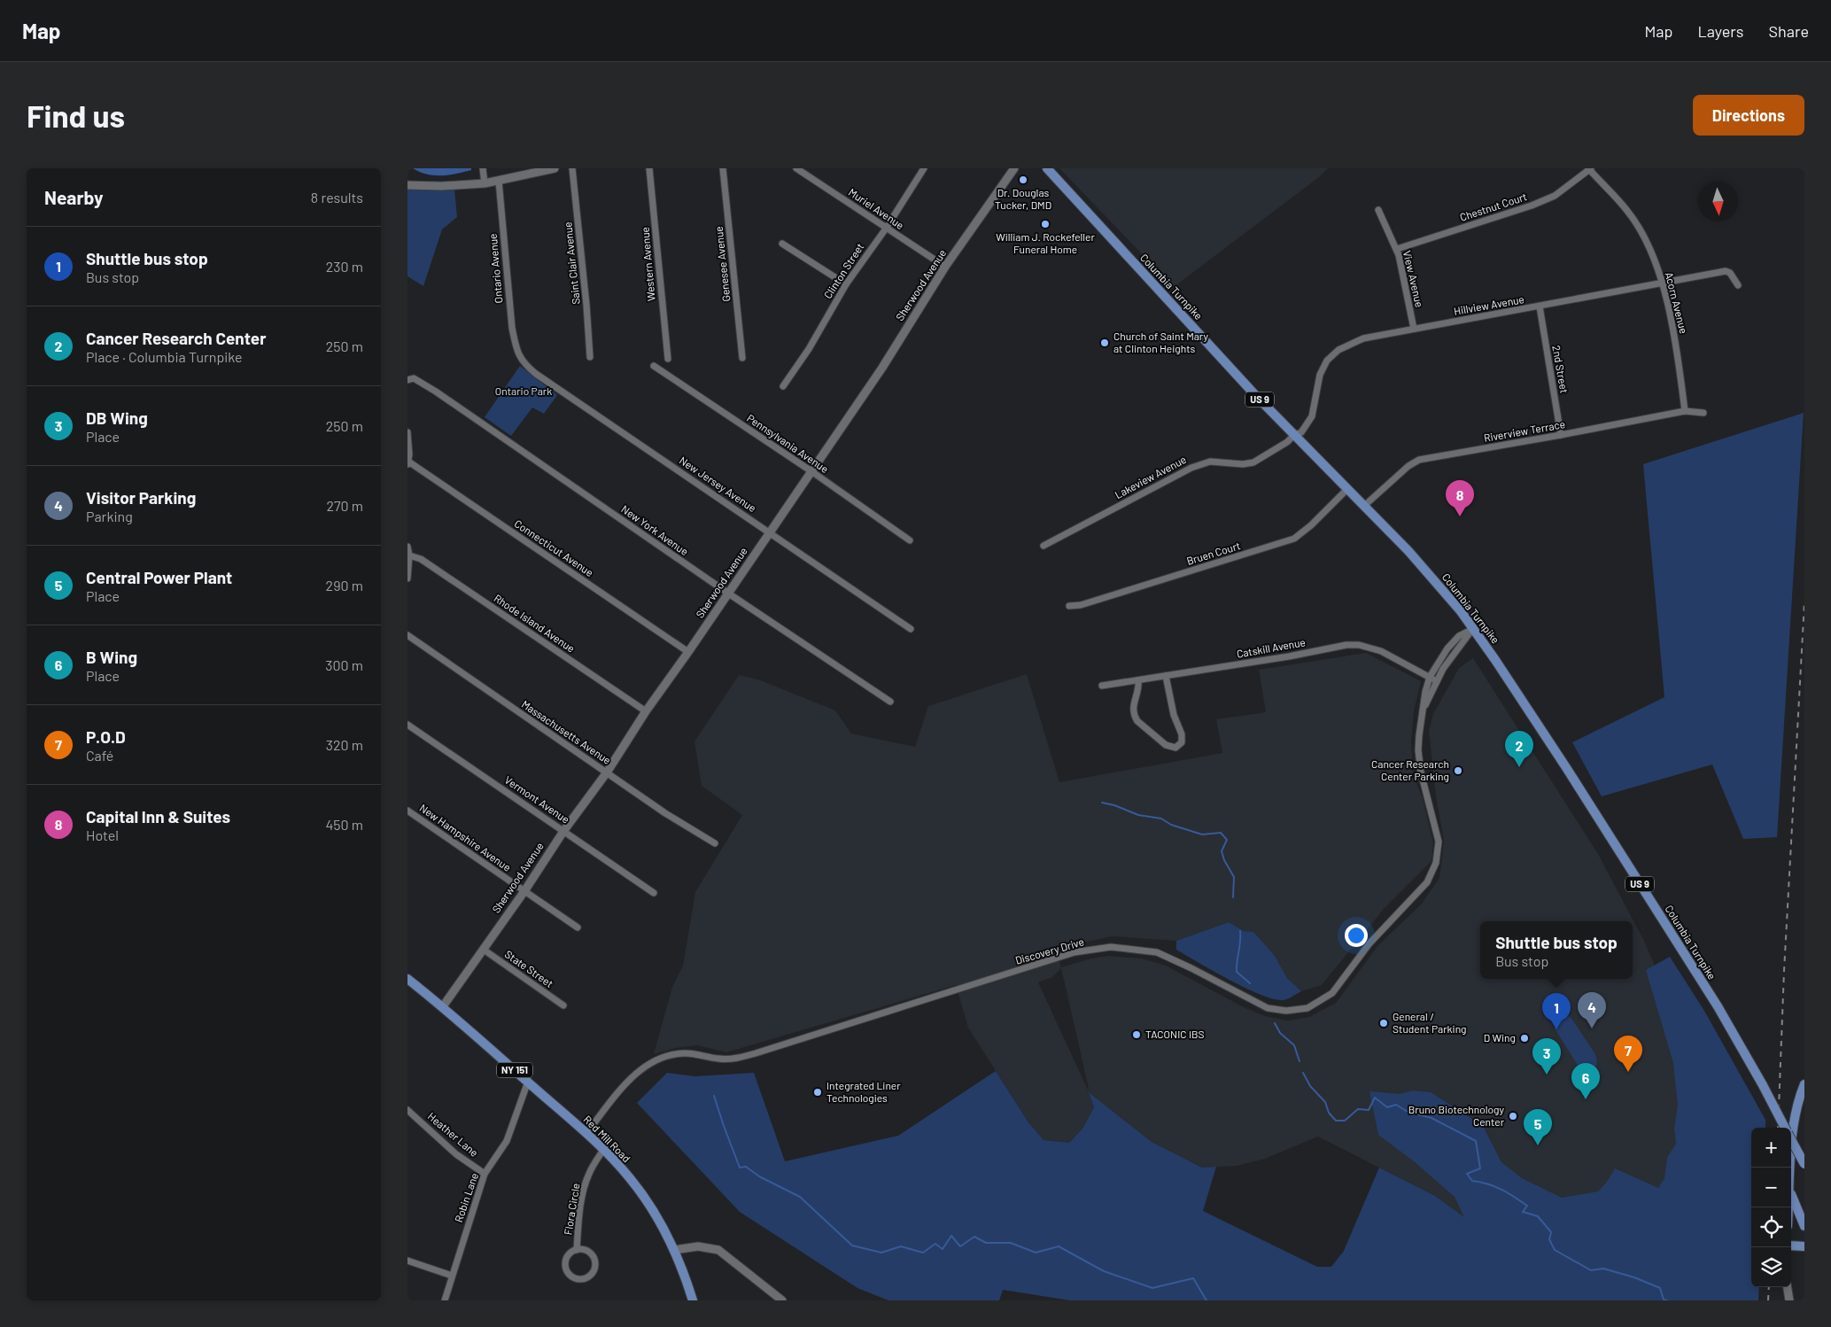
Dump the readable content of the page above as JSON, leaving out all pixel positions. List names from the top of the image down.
{
  "streets": {
    "main road": [
      "Columbia Turnpike",
      "US 9",
      "NY 151",
      "Red Mill Road"
    ],
    "street": [
      "Chestnut Court",
      "Muriel Avenue",
      "Saint Clair Avenue",
      "Western Avenue",
      "Genesee Avenue",
      "Ontario Avenue",
      "Clinton Street",
      "View Avenue",
      "Sherwood Avenue",
      "Acorn Avenue",
      "Hillview Avenue",
      "2nd Street",
      "Riverview Terrace",
      "Pennsylvania Avenue",
      "Lakeview Avenue",
      "New Jersey Avenue",
      "New York Avenue",
      "Connecticut Avenue",
      "Bruen Court",
      "Rhode Island Avenue",
      "Catskill Avenue",
      "Massachusetts Avenue",
      "Vermont Avenue",
      "New Hampshire Avenue",
      "Discovery Drive",
      "State Street",
      "Heather Lane",
      "Robin Lane",
      "Flora Circle"
    ]
  },
  "crossings": [
    ["Chestnut Court", "View Avenue"],
    ["Chestnut Court", "Acorn Avenue"],
    ["Muriel Avenue", "Clinton Street"],
    ["Muriel Avenue", "Sherwood Avenue"],
    ["Ontario Avenue", "New Jersey Avenue"],
    ["View Avenue", "Hillview Avenue"],
    ["Sherwood Avenue", "Pennsylvania Avenue"],
    ["Sherwood Avenue", "New Jersey Avenue"],
    ["Sherwood Avenue", "New York Avenue"],
    ["Sherwood Avenue", "Connecticut Avenue"],
    ["Sherwood Avenue", "Rhode Island Avenue"],
    ["Sherwood Avenue", "Massachusetts Avenue"],
    ["Sherwood Avenue", "Vermont Avenue"],
    ["Sherwood Avenue", "New Hampshire Avenue"],
    ["Sherwood Avenue", "State Street"],
    ["Sherwood Avenue", "Red Mill Road"],
    ["Columbia Turnpike", "Hillview Avenue"],
    ["Columbia Turnpike", "Riverview Terrace"],
    ["Columbia Turnpike", "Lakeview Avenue"],
    ["Columbia Turnpike", "Bruen Court"],
    ["Columbia Turnpike", "Discovery Drive"],
    ["Acorn Avenue", "Hillview Avenue"],
    ["Acorn Avenue", "Riverview Terrace"],
    ["Hillview Avenue", "2nd Street"],
    ["Hillview Avenue", "Lakeview Avenue"],
    ["2nd Street", "Riverview Terrace"],
    ["Catskill Avenue", "Discovery Drive"],
    ["Discovery Drive", "Red Mill Road"],
    ["NY 151", "Red Mill Road"],
    ["Heather Lane", "Robin Lane"],
    ["Red Mill Road", "Robin Lane"],
    ["Red Mill Road", "Flora Circle"]
  ],
  "parks": ["Ontario Park"],
  "places": [
    "Dr. Douglas Tucker, DMD",
    "William J. Rockefeller Funeral Home",
    "Church of Saint Mary at Clinton Heights",
    "Cancer Research Center Parking",
    "General / Student Parking",
    "TACONIC IBS",
    "D Wing",
    "Integrated Liner Technologies",
    "Bruno Biotechnology Center"
  ],
  "north": "bottom",
  "page": {
    "header": "Map",
    "nav": ["Map", "Layers", "Share"],
    "buttons": "Directions",
    "title": "Find us",
    "heading": ["Nearby", "8 results"],
    "list": [
      {
        "mark": "1",
        "name": "Shuttle bus stop",
        "note": "Bus stop",
        "value": "230 m"
      },
      {
        "mark": "2",
        "name": "Cancer Research Center",
        "note": "Place · Columbia Turnpike",
        "value": "250 m"
      },
      {
        "mark": "3",
        "name": "DB Wing",
        "note": "Place",
        "value": "250 m"
      },
      {
        "mark": "4",
        "name": "Visitor Parking",
        "note": "Parking",
        "value": "270 m"
      },
      {
        "mark": "5",
        "name": "Central Power Plant",
        "note": "Place",
        "value": "290 m"
      },
      {
        "mark": "6",
        "name": "B Wing",
        "note": "Place",
        "value": "300 m"
      },
      {
        "mark": "7",
        "name": "P.O.D",
        "note": "Café",
        "value": "320 m"
      },
      {
        "mark": "8",
        "name": "Capital Inn & Suites",
        "note": "Hotel",
        "value": "450 m"
      }
    ],
    "pins": [
      "8",
      "2",
      "4",
      "1",
      "7",
      "3",
      "6",
      "5"
    ],
    "popup": ["Shuttle bus stop", "Bus stop"],
    "map_buttons": ["+", "−"]
  }
}
